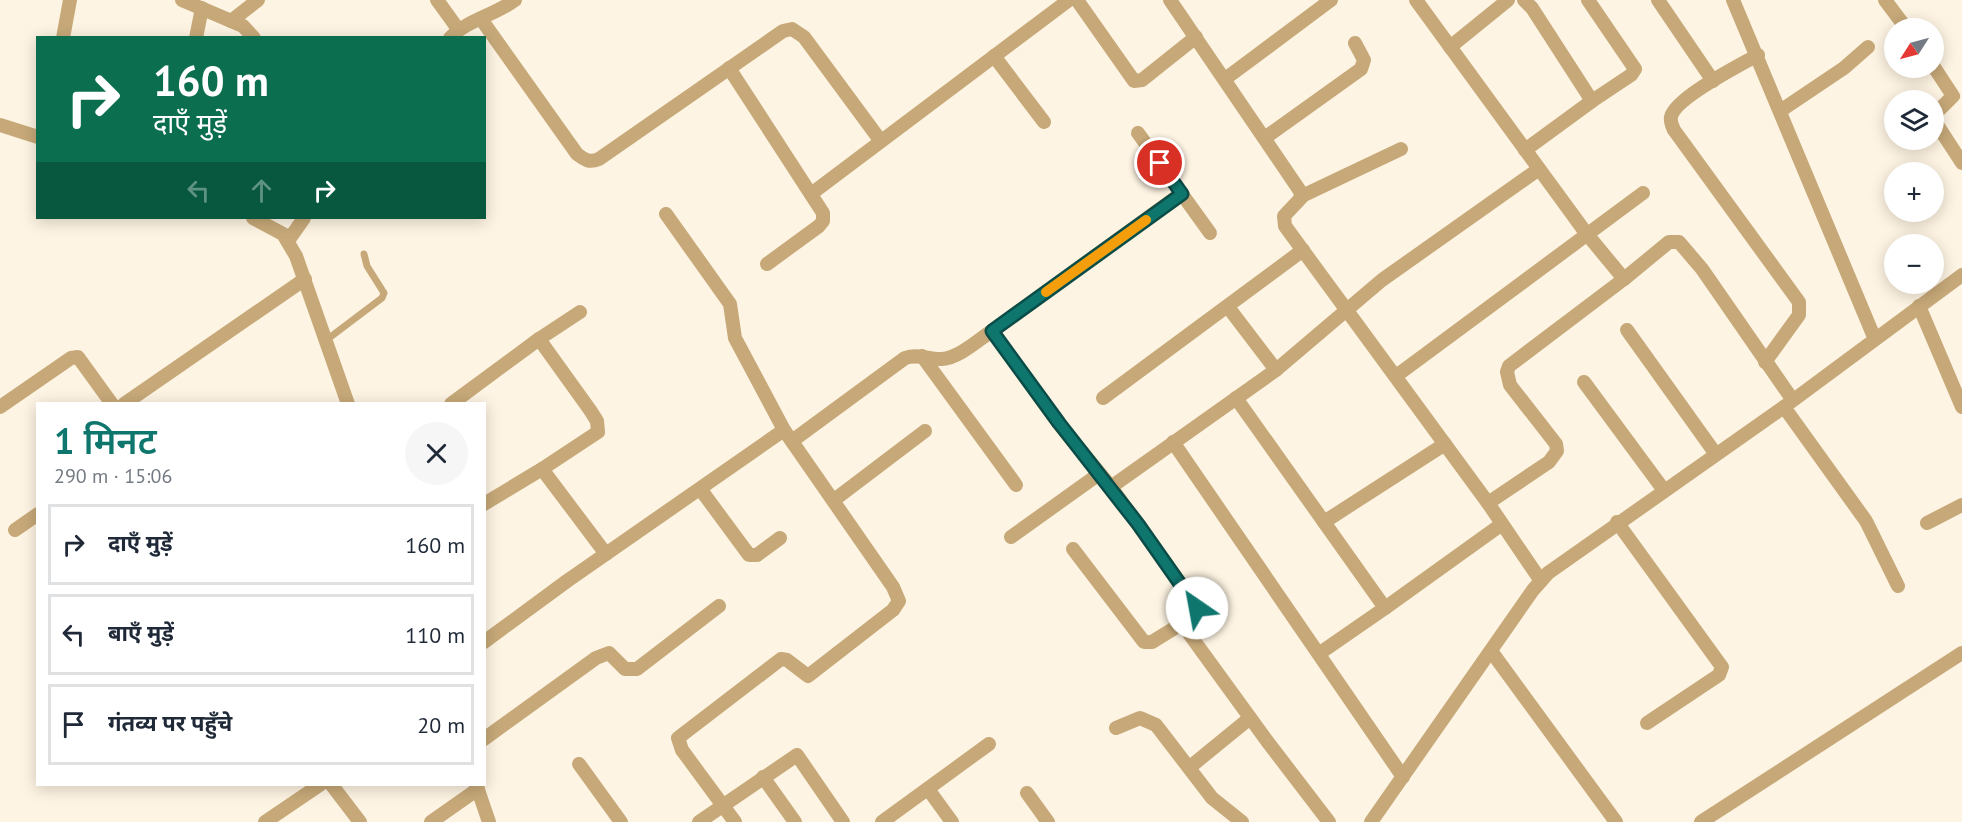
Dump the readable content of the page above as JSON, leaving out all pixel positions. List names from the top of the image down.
{
  "north": "bottom left",
  "page": {
    "map_buttons": ["+", "−"],
    "turn": ["160 m", "दाएँ मुड़ें"],
    "heading": ["1 मिनट", "290 m · 15:06"],
    "list": [
      {
        "name": "दाएँ मुड़ें",
        "value": "160 m"
      },
      {
        "name": "बाएँ मुड़ें",
        "value": "110 m"
      },
      {
        "name": "गंतव्य पर पहुँचे",
        "value": "20 m"
      }
    ]
  }
}
